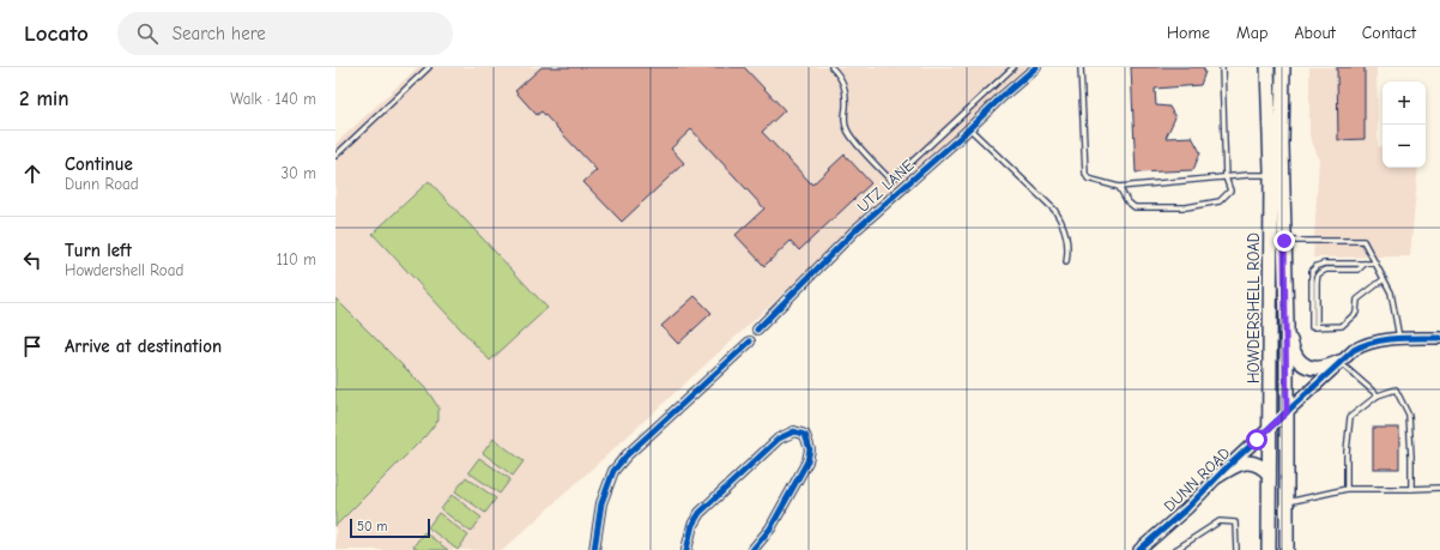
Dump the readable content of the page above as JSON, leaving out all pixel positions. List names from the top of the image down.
{
  "streets": {
    "main road": ["HOWDERSHELL ROAD"],
    "street": ["UTZ LANE", "DUNN ROAD"]
  },
  "crossings": [
    ["HOWDERSHELL ROAD", "DUNN ROAD"]
  ],
  "scale_bar": "50 m",
  "page": {
    "header": "Locato",
    "search": "Search here",
    "nav": [
      "Home",
      "Map",
      "About",
      "Contact"
    ],
    "heading": ["2 min", "Walk · 140 m"],
    "map_buttons": ["+", "−"],
    "list": [
      ["Continue", "Dunn Road", "30 m"],
      ["Turn left", "Howdershell Road", "110 m"],
      "Arrive at destination"
    ],
    "scale": "50 m"
  }
}
